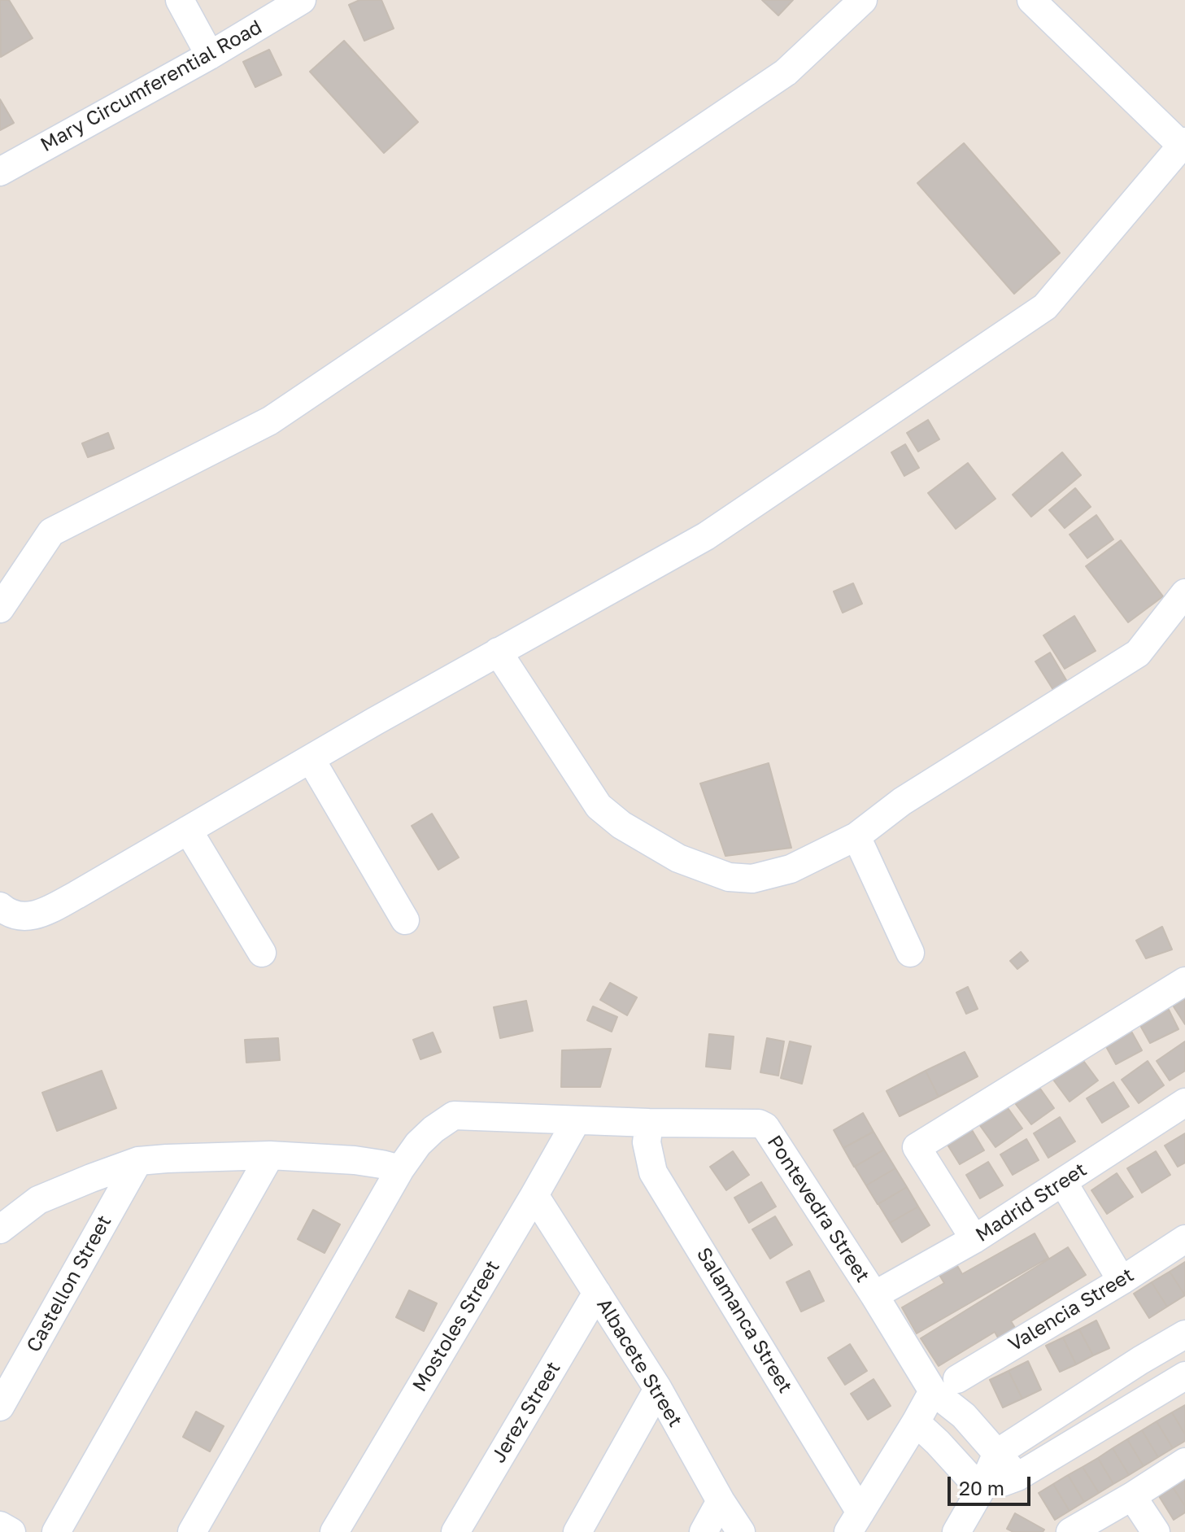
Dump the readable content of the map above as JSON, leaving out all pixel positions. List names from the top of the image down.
{
  "streets": {
    "street": [
      "Mary Circumferential Road",
      "Madrid Street",
      "Pontevedra Street",
      "Castellon Street",
      "Valencia Street",
      "Salamanca Street",
      "Mostoles Street",
      "Albacete Street",
      "Jerez Street"
    ]
  },
  "crossings": [
    ["Madrid Street", "Pontevedra Street"],
    ["Pontevedra Street", "Valencia Street"],
    ["Pontevedra Street", "Salamanca Street"],
    ["Mostoles Street", "Albacete Street"],
    ["Albacete Street", "Jerez Street"]
  ],
  "scale_bar": "20 m"
}
